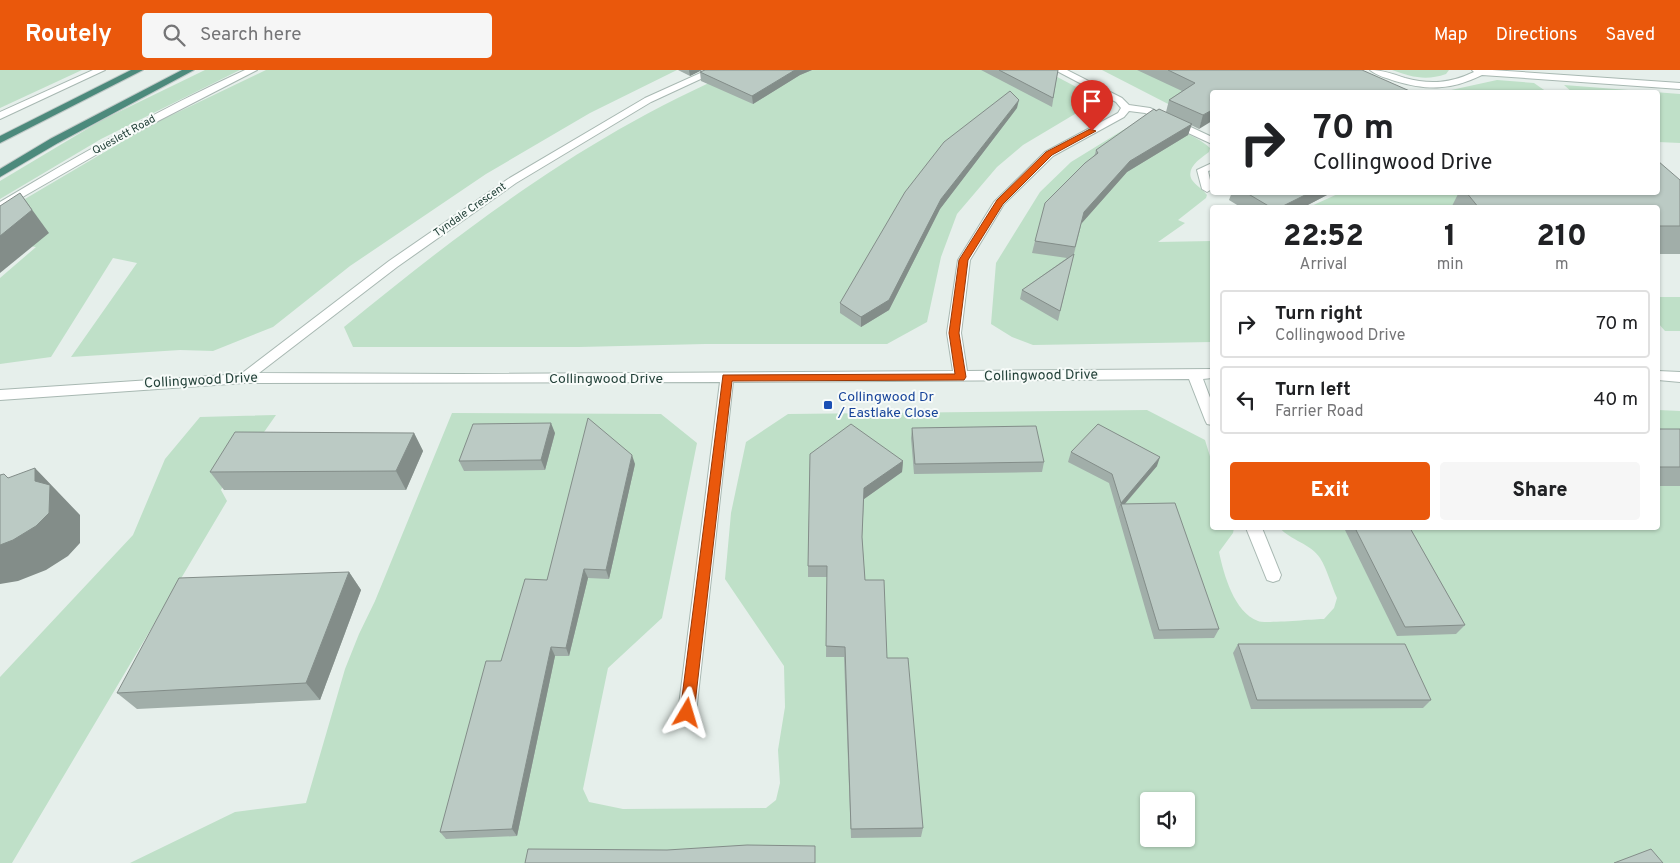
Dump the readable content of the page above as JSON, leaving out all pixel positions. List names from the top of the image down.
{
  "streets": {
    "highway": ["Queslett Road"],
    "street": ["Tyndale Crescent", "Collingwood Drive"]
  },
  "crossings": [
    ["Tyndale Crescent", "Collingwood Drive"]
  ],
  "places": {
    "transit": ["Collingwood Dr / Eastlake Close"]
  },
  "page": {
    "header": "Routely",
    "search": "Search here",
    "nav": ["Map", "Directions", "Saved"],
    "turn": ["70 m", "Collingwood Drive"],
    "eta": [
      "22:52",
      "Arrival",
      "1",
      "min",
      "210",
      "m"
    ],
    "list": [
      {
        "name": "Turn right",
        "note": "Collingwood Drive",
        "value": "70 m"
      },
      {
        "name": "Turn left",
        "note": "Farrier Road",
        "value": "40 m"
      }
    ],
    "buttons": ["Exit", "Share"]
  }
}
